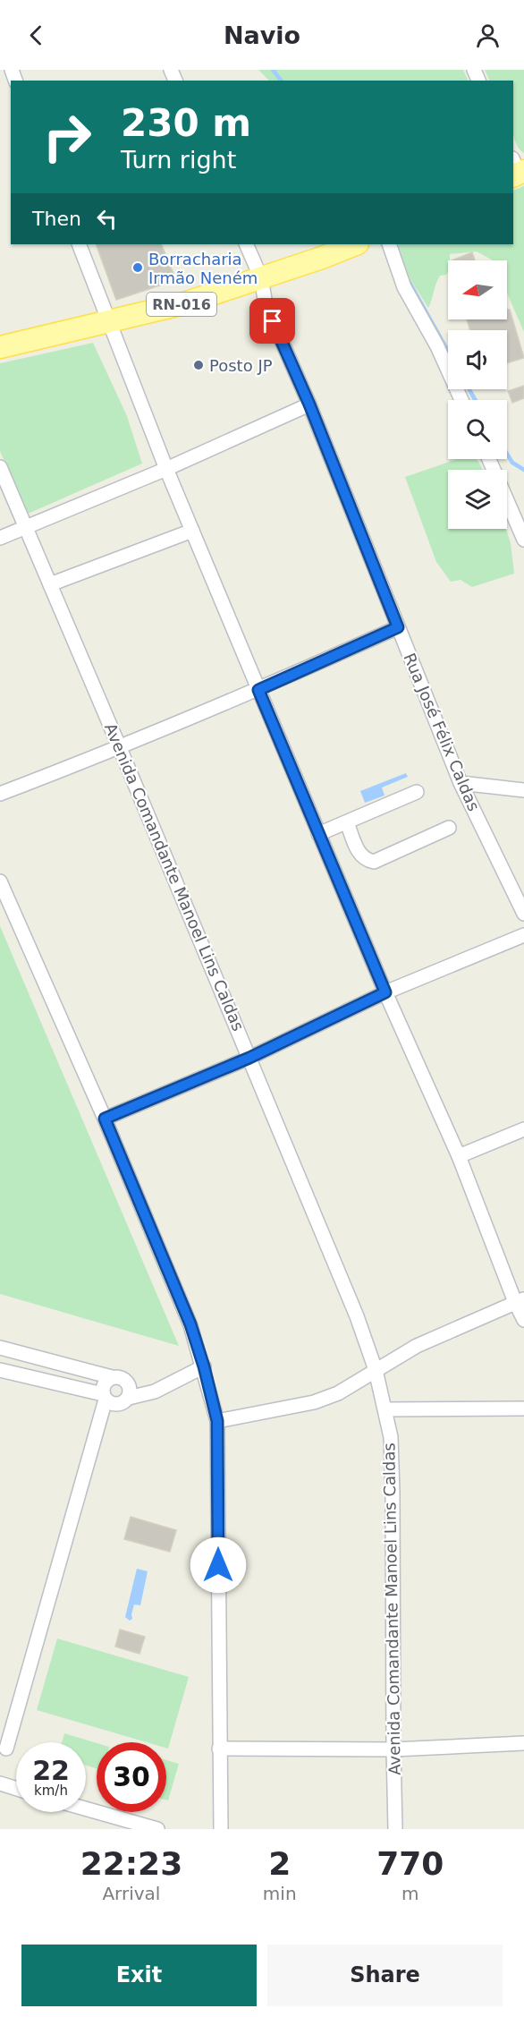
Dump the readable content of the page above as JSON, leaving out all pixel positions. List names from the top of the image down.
{
  "streets": {
    "main road": ["RN-016"],
    "street": ["Rua José Félix Caldas", "Avenida Comandante Manoel Lins Caldas"]
  },
  "crossings": [
    ["RN-016", "Rua José Félix Caldas"]
  ],
  "places": ["Borracharia Irmão Neném", "Posto JP"],
  "north": "left",
  "page": {
    "header": "Navio",
    "turn": ["230 m", "Turn right"],
    "then": "Then",
    "speed": "22 km/h",
    "limit": "30",
    "eta": [
      "22:23",
      "Arrival",
      "2",
      "min",
      "770",
      "m"
    ],
    "buttons": ["Exit", "Share"]
  }
}
